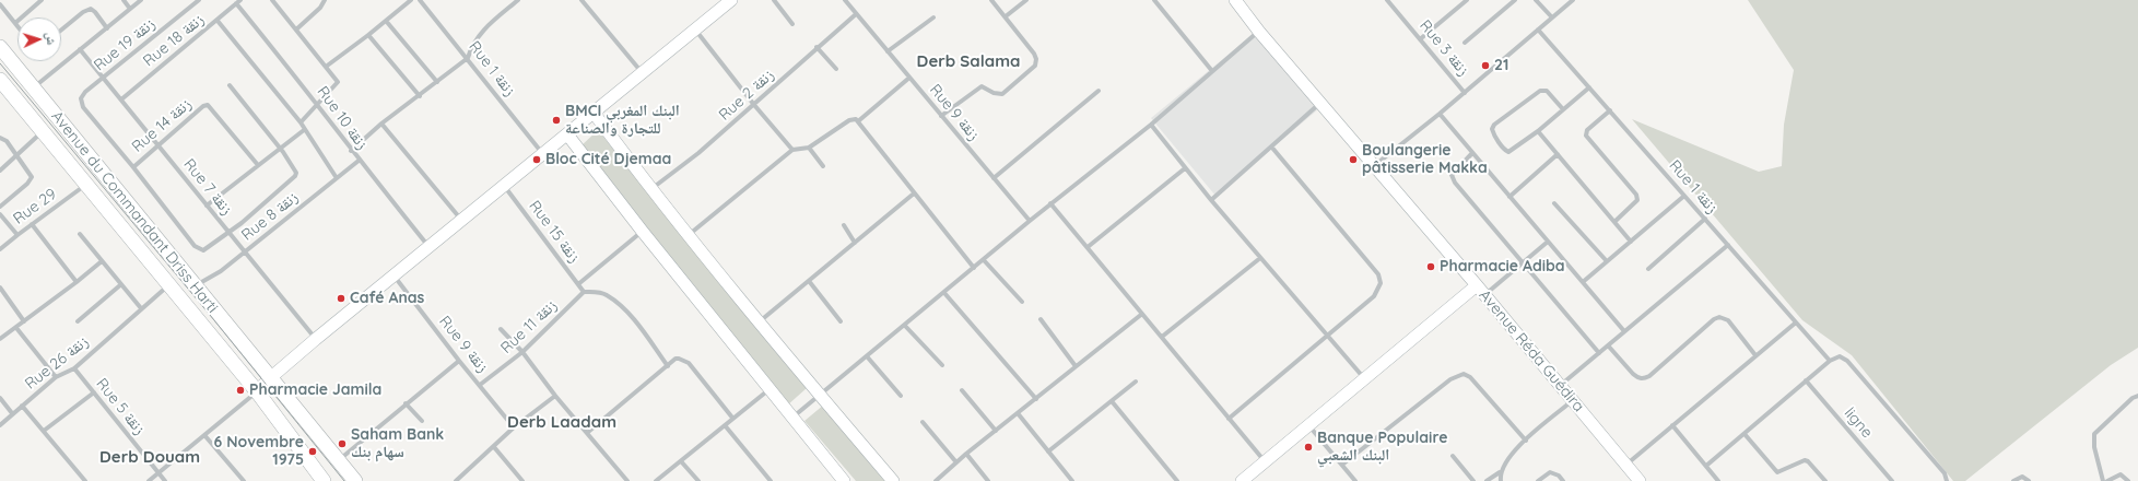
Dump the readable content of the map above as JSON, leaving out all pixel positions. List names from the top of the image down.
{
  "streets": {
    "main road": ["Avenue du Commandant Driss Harti"],
    "street": [
      "Rue 18 زنقة",
      "Rue 19 زنقة",
      "Rue 3 زنقة",
      "Rue 1 زنقة",
      "Rue 2 زنقة",
      "Rue 9 زنقة",
      "Rue 10 زنقة",
      "Rue 14 زنقة",
      "Rue 7 زنقة",
      "Rue 29",
      "Rue 8 زنقة",
      "Rue 15 زنقة",
      "Rue 11 زنقة",
      "Avenue Réda Guédira",
      "Rue 26 زنقة",
      "Rue 5 زنقة",
      "ligne"
    ]
  },
  "crossings": [
    ["Rue 18 زنقة", "Rue 10 زنقة"],
    ["Rue 18 زنقة", "Rue 7 زنقة"],
    ["Rue 19 زنقة", "Rue 14 زنقة"],
    ["Rue 19 زنقة", "Rue 7 زنقة"],
    ["Rue 2 زنقة", "Rue 9 زنقة"],
    ["Rue 9 زنقة", "Rue 11 زنقة"],
    ["Rue 10 زنقة", "Rue 8 زنقة"],
    ["Rue 14 زنقة", "Rue 7 زنقة"],
    ["Rue 7 زنقة", "Rue 8 زنقة"],
    ["Rue 29", "Avenue du Commandant Driss Harti"],
    ["Avenue du Commandant Driss Harti", "Rue 8 زنقة"],
    ["Avenue du Commandant Driss Harti", "Rue 26 زنقة"],
    ["Rue 15 زنقة", "Rue 11 زنقة"],
    ["Rue 26 زنقة", "Rue 5 زنقة"]
  ],
  "districts": ["Derb Salama", "Derb Laadam", "Derb Douam"],
  "places": [
    "21",
    "BMCI البنك المغربي للتجارة والصناعة",
    "Bloc Cité Djemaa",
    "Boulangerie pâtisserie Makka",
    "Pharmacie Adiba",
    "Café Anas",
    "Pharmacie Jamila",
    "Saham Bank سهام بنك",
    "Banque Populaire البنك الشعبي",
    "6 Novembre 1975"
  ],
  "north": "right"
}
